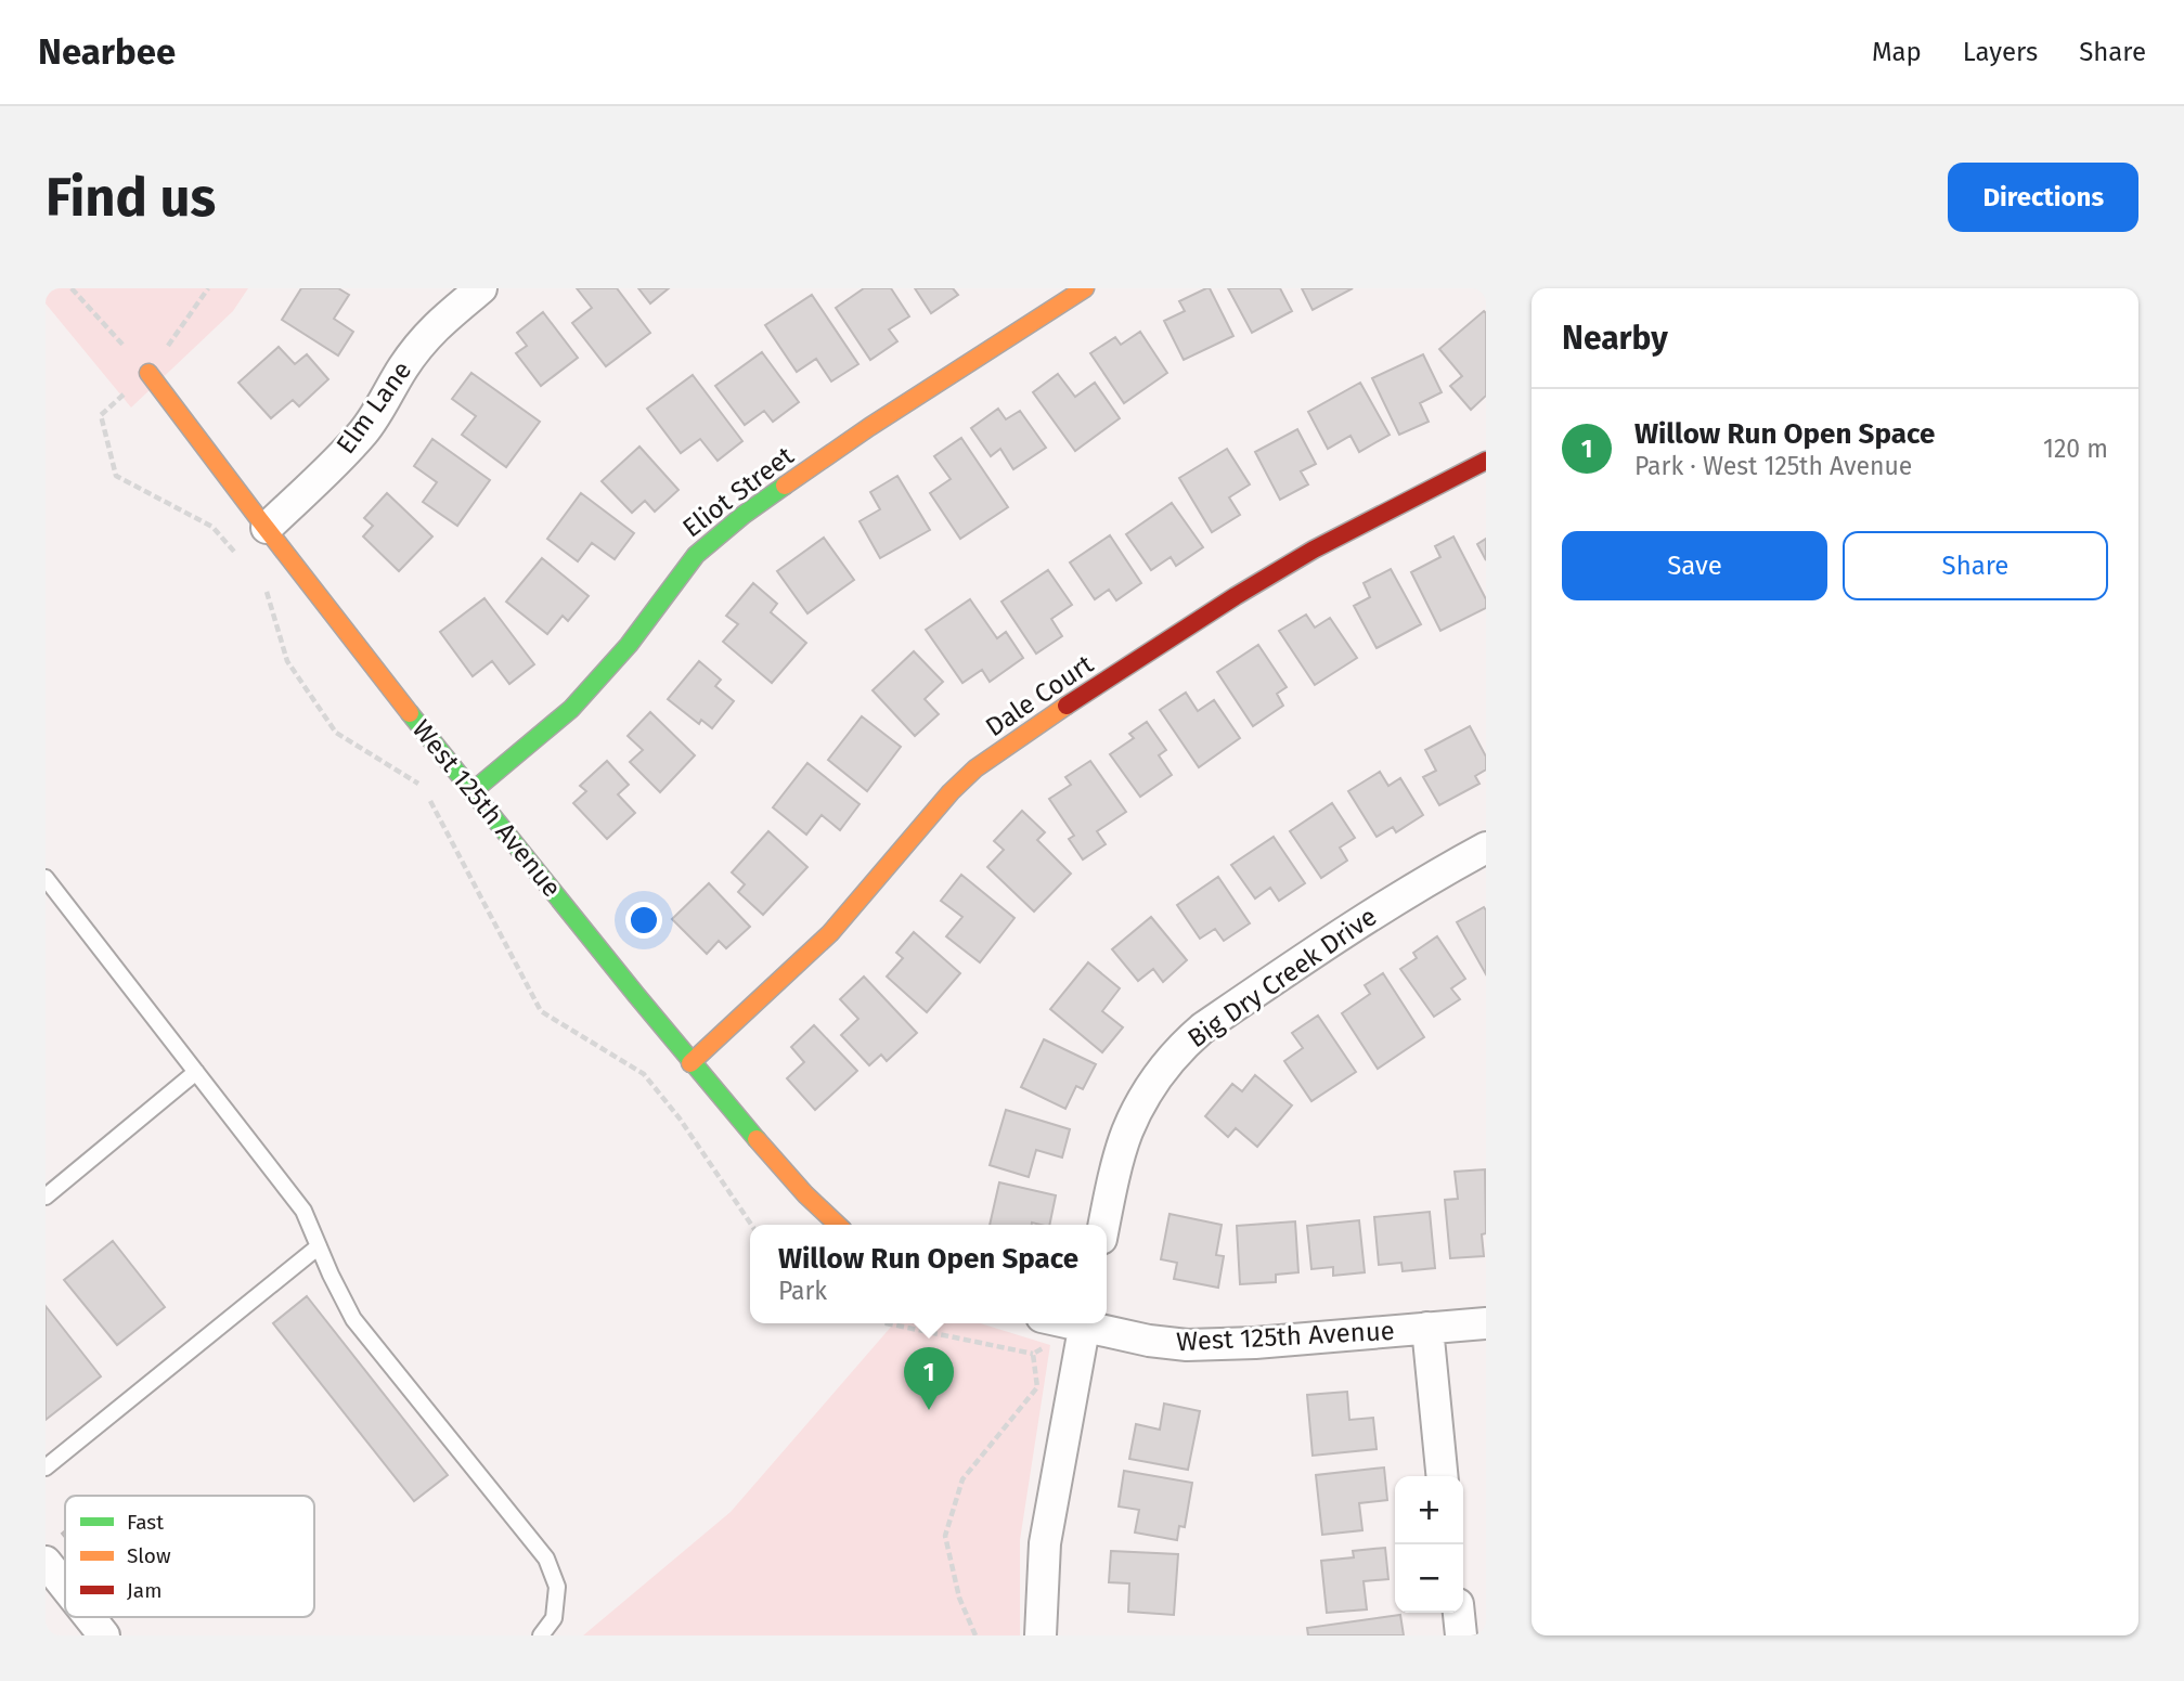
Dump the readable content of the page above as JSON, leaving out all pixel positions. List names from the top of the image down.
{
  "streets": {
    "street": [
      "Elm Lane",
      "Eliot Street",
      "Dale Court",
      "West 125th Avenue",
      "Big Dry Creek Drive"
    ]
  },
  "crossings": [
    ["Elm Lane", "West 125th Avenue"],
    ["Eliot Street", "West 125th Avenue"],
    ["Dale Court", "West 125th Avenue"]
  ],
  "legend": ["Fast", "Slow", "Jam"],
  "page": {
    "header": "Nearbee",
    "nav": ["Map", "Layers", "Share"],
    "buttons": [
      "Directions",
      ["Save", "Share"]
    ],
    "title": "Find us",
    "heading": "Nearby",
    "list": [
      {
        "mark": "1",
        "name": "Willow Run Open Space",
        "note": "Park · West 125th Avenue",
        "value": "120 m"
      }
    ],
    "popup": ["Willow Run Open Space", "Park"],
    "pins": "1",
    "map_buttons": ["+", "−"]
  }
}
